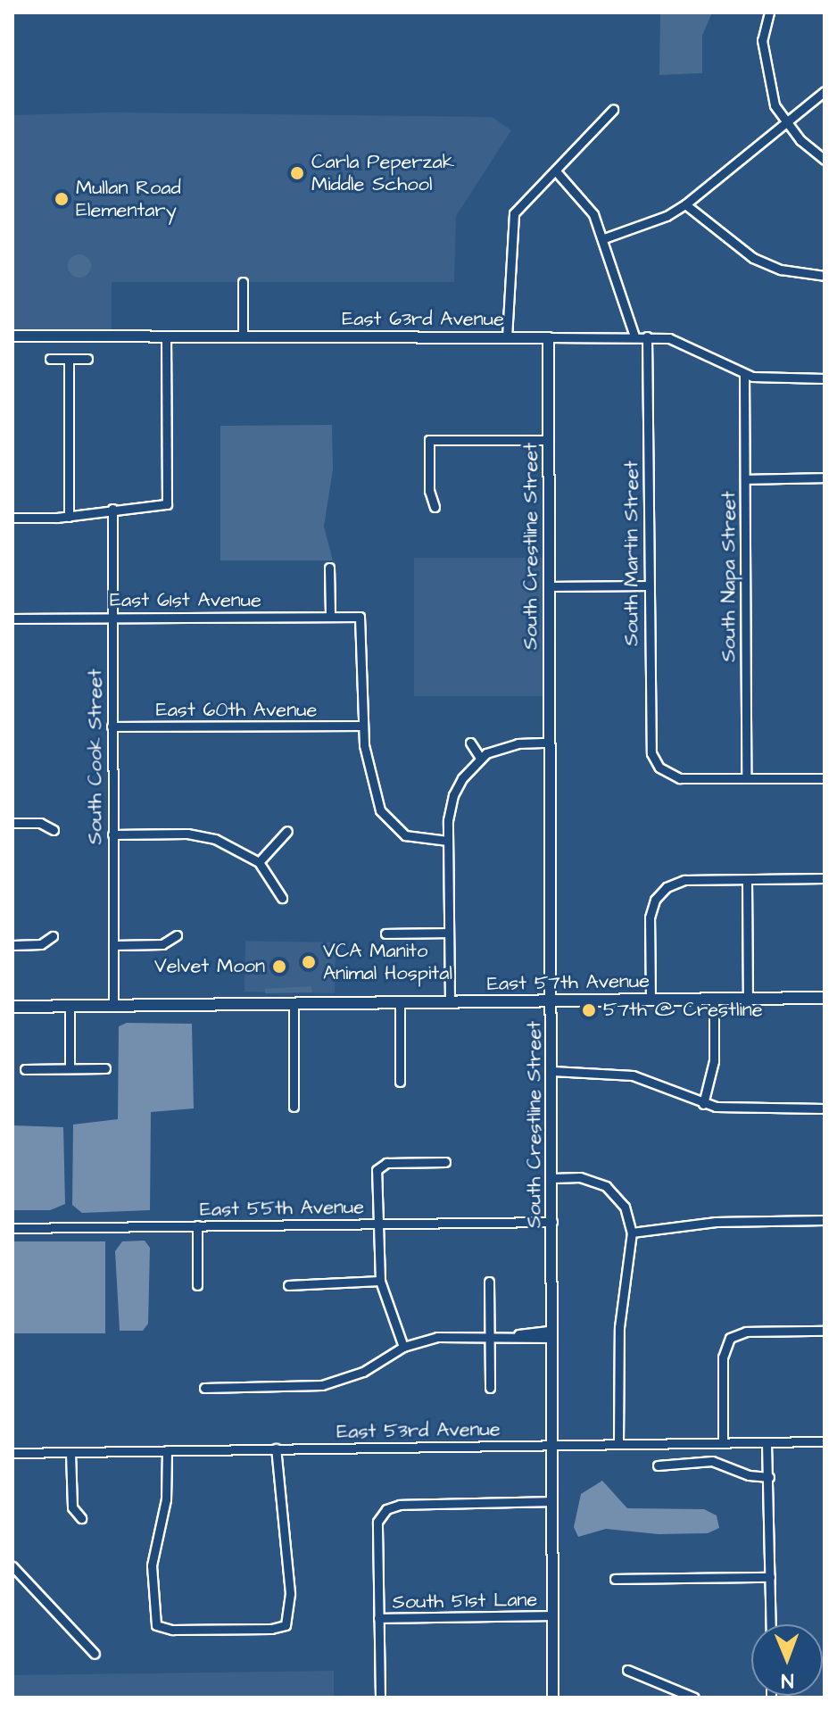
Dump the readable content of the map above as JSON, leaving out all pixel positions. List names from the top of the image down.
{
  "streets": {
    "main road": ["East 57th Avenue"],
    "street": [
      "East 63rd Avenue",
      "South Crestline Street",
      "South Martin Street",
      "South Napa Street",
      "East 61st Avenue",
      "East 60th Avenue",
      "South Cook Street",
      "East 55th Avenue",
      "East 53rd Avenue",
      "South 51st Lane"
    ]
  },
  "crossings": [
    ["East 63rd Avenue", "South Crestline Street"],
    ["East 63rd Avenue", "South Martin Street"],
    ["East 63rd Avenue", "South Napa Street"],
    ["South Crestline Street", "East 57th Avenue"],
    ["South Crestline Street", "East 55th Avenue"],
    ["South Crestline Street", "East 53rd Avenue"],
    ["South Crestline Street", "South 51st Lane"],
    ["South Martin Street", "South Napa Street"],
    ["East 61st Avenue", "East 60th Avenue"],
    ["East 61st Avenue", "South Cook Street"],
    ["East 60th Avenue", "South Cook Street"],
    ["South Cook Street", "East 57th Avenue"]
  ],
  "places": [
    "Carla Peperzak Middle School",
    "Mullan Road Elementary",
    "VCA Manito Animal Hospital",
    "Velvet Moon",
    "57th @ Crestline"
  ],
  "north": "bottom"
}
